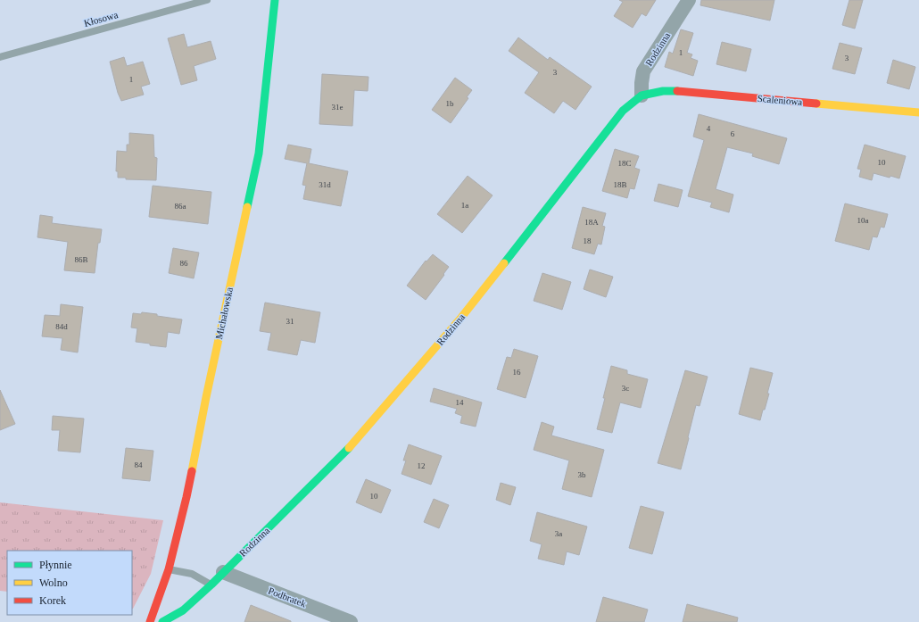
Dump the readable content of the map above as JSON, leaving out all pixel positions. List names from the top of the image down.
{
  "streets": {
    "street": [
      "Rodzinna",
      "Scaleniowa",
      "Michałowska",
      "Podbratek"
    ],
    "lane": ["Kłosowa"]
  },
  "crossings": [
    ["Rodzinna", "Scaleniowa"],
    ["Rodzinna", "Podbratek"]
  ],
  "house_numbers": [
    "1",
    "3",
    "3",
    "1",
    "1b",
    "31e",
    "4",
    "6",
    "10",
    "18C",
    "31d",
    "18B",
    "1a",
    "86a",
    "10a",
    "18A",
    "18",
    "86B",
    "86",
    "31",
    "84d",
    "16",
    "3c",
    "14",
    "84",
    "12",
    "3b",
    "10",
    "3a"
  ],
  "legend": ["Płynnie", "Wolno", "Korek"]
}
